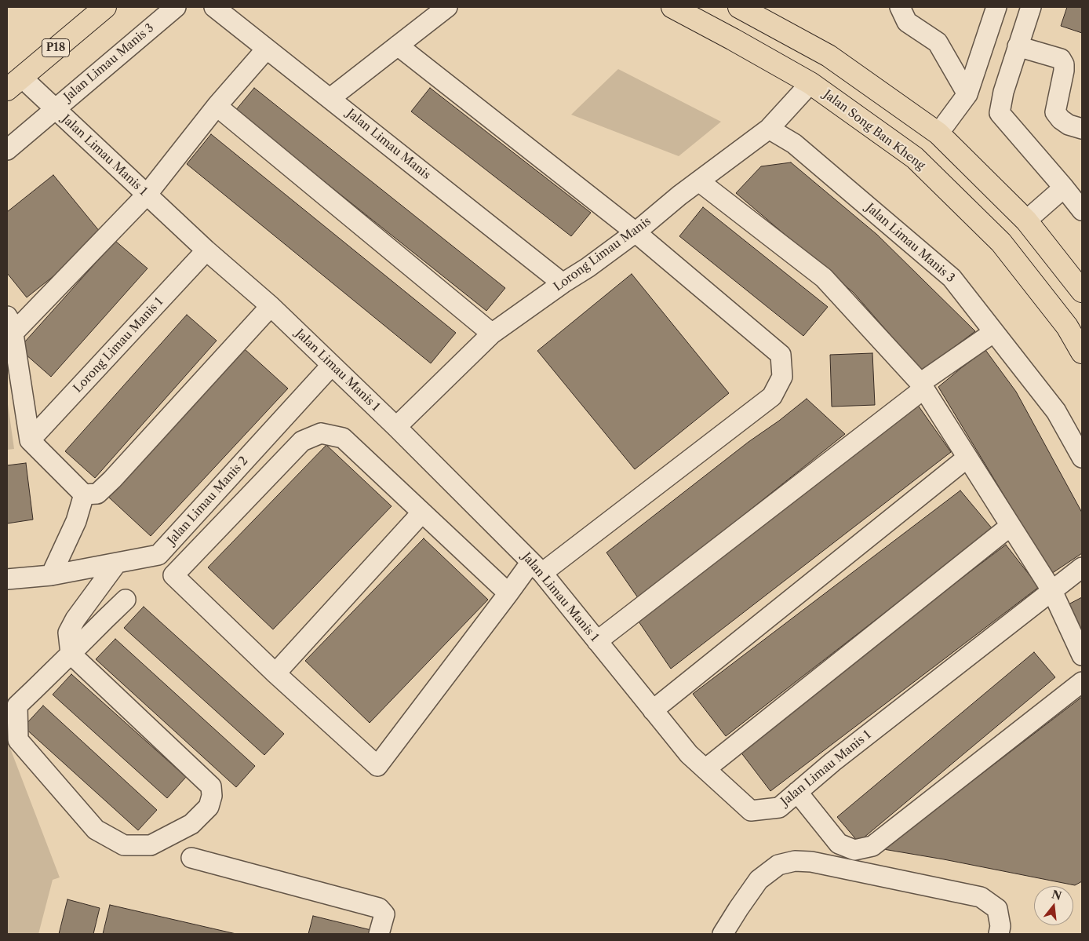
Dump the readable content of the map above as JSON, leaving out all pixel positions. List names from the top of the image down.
{
  "streets": {
    "main road": ["P18", "Jalan Song Ban Kheng"],
    "street": [
      "Jalan Limau Manis 3",
      "Jalan Limau Manis",
      "Jalan Limau Manis 1",
      "Lorong Limau Manis",
      "Lorong Limau Manis 1",
      "Jalan Limau Manis 2"
    ]
  },
  "crossings": [
    ["P18", "Jalan Limau Manis 1"],
    ["Jalan Limau Manis 3", "Jalan Limau Manis 1"],
    ["Jalan Limau Manis 3", "Lorong Limau Manis"],
    ["Jalan Song Ban Kheng", "Lorong Limau Manis"],
    ["Jalan Limau Manis", "Lorong Limau Manis"],
    ["Jalan Limau Manis 1", "Lorong Limau Manis"],
    ["Jalan Limau Manis 1", "Lorong Limau Manis 1"],
    ["Jalan Limau Manis 1", "Jalan Limau Manis 2"]
  ],
  "north": "top"
}
